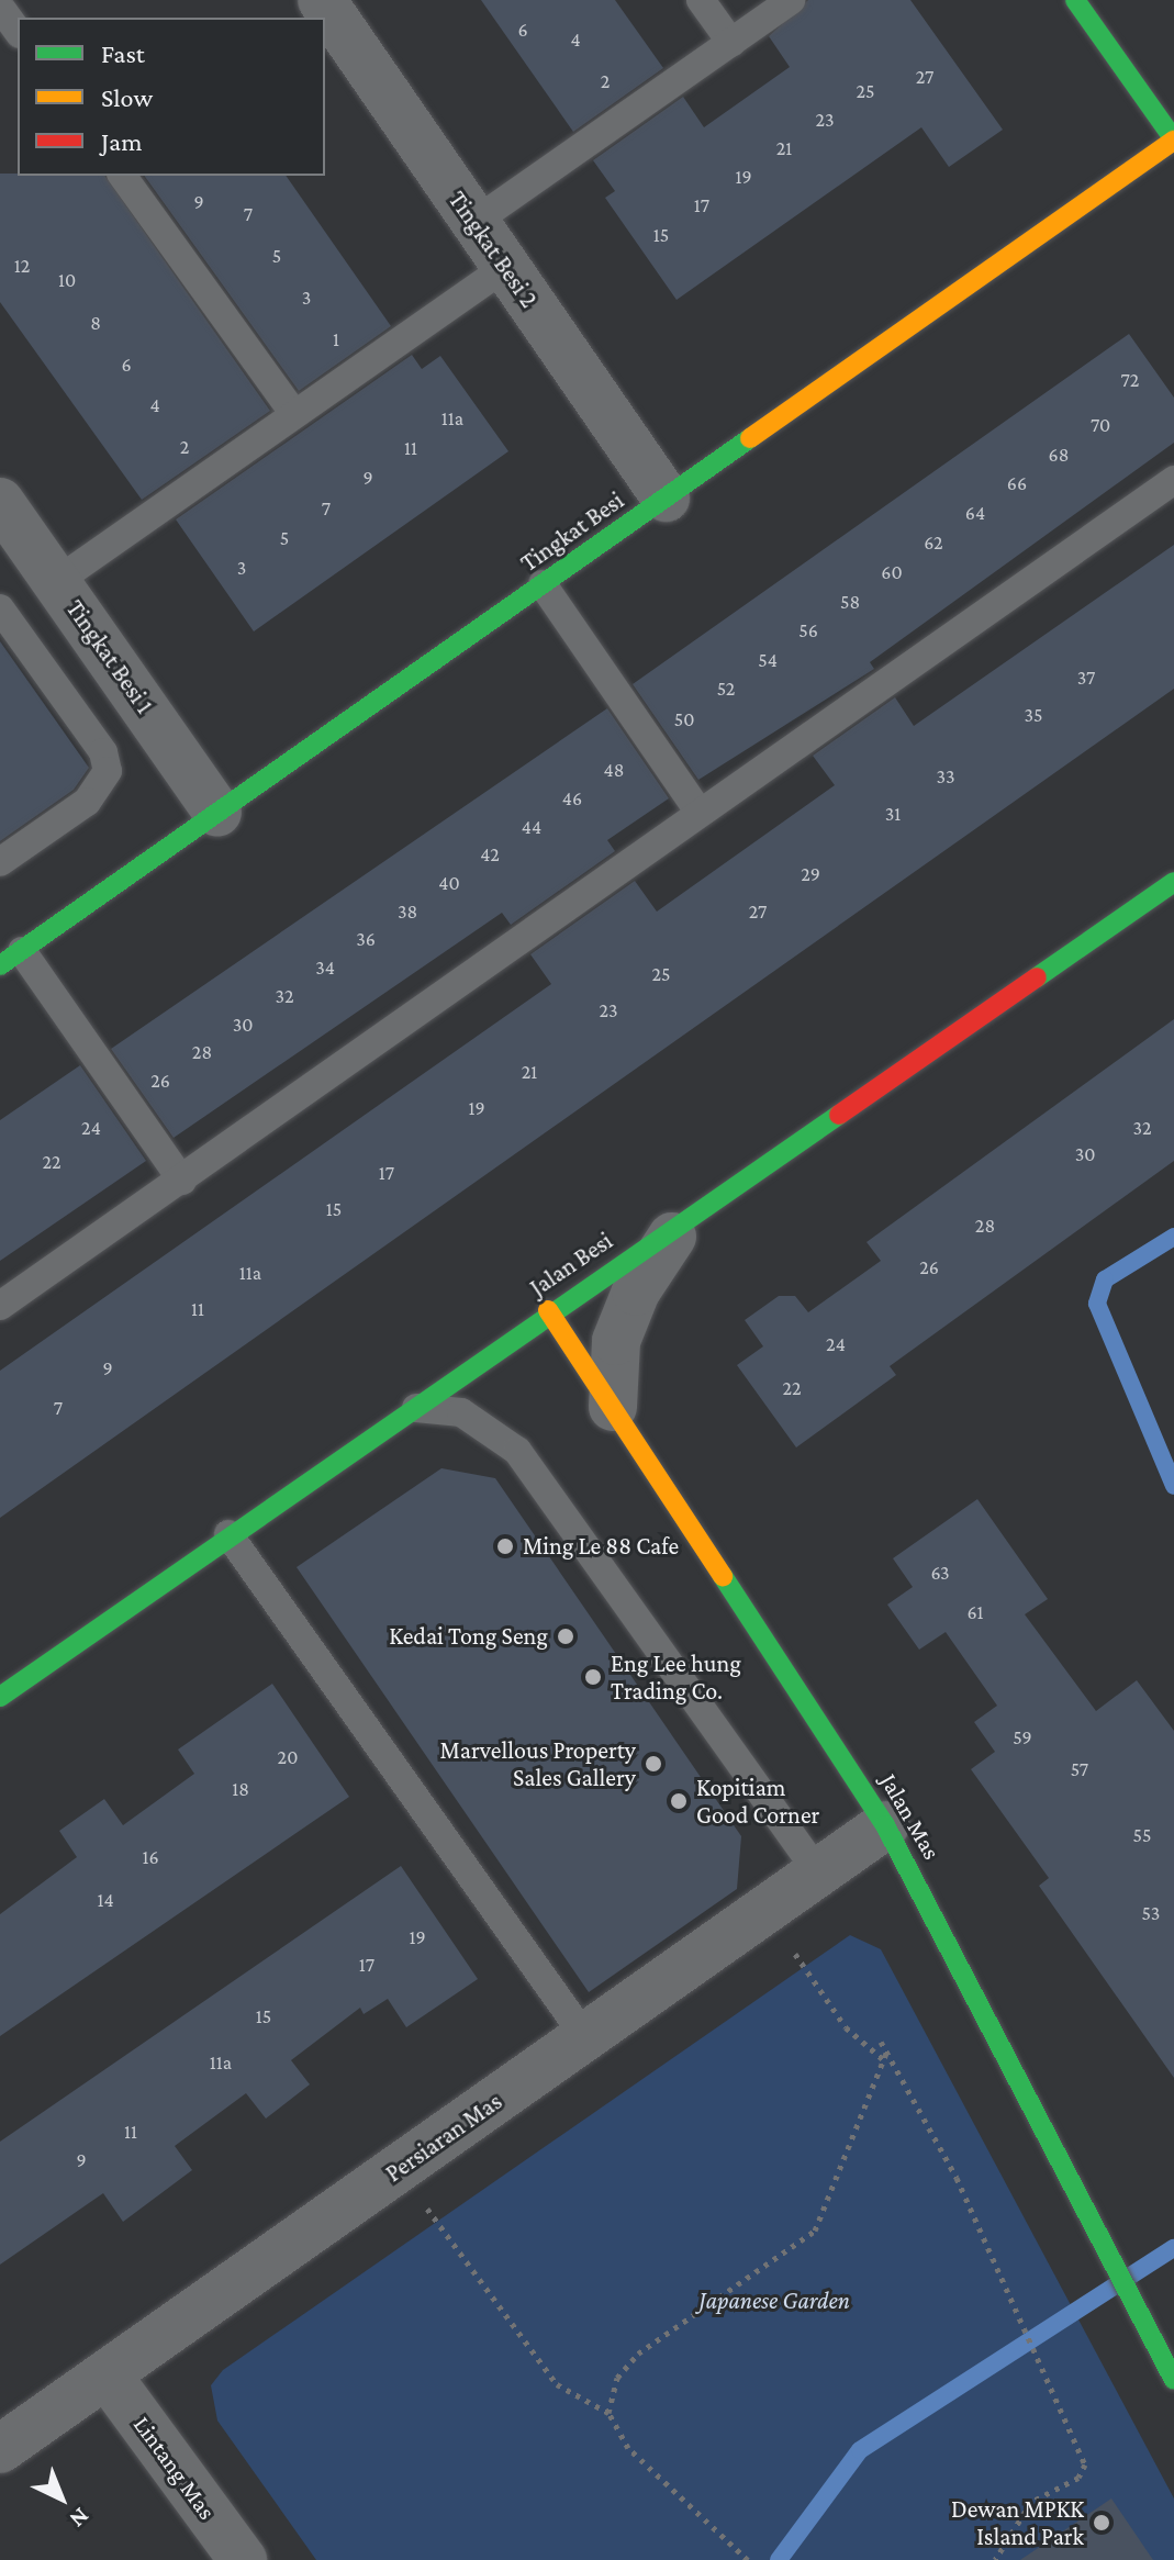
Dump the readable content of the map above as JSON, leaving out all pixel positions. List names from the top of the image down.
{
  "streets": {
    "street": [
      "Tingkat Besi 2",
      "Tingkat Besi",
      "Tingkat Besi 1",
      "Jalan Besi",
      "Jalan Mas",
      "Persiaran Mas",
      "Lintang Mas"
    ]
  },
  "crossings": [
    ["Tingkat Besi 2", "Tingkat Besi"],
    ["Tingkat Besi", "Tingkat Besi 1"],
    ["Jalan Besi", "Jalan Mas"],
    ["Jalan Mas", "Persiaran Mas"],
    ["Persiaran Mas", "Lintang Mas"]
  ],
  "parks": ["Japanese Garden"],
  "places": [
    "Ming Le 88 Cafe",
    "Kedai Tong Seng",
    "Eng Lee hung Trading Co.",
    "Marvellous Property Sales Gallery",
    "Kopitiam Good Corner",
    "Dewan MPKK Island Park"
  ],
  "house_numbers": [
    "6",
    "4",
    "27",
    "2",
    "25",
    "23",
    "21",
    "19",
    "9",
    "17",
    "7",
    "15",
    "5",
    "12",
    "10",
    "3",
    "8",
    "1",
    "6",
    "72",
    "4",
    "11a",
    "70",
    "2",
    "11",
    "68",
    "9",
    "66",
    "7",
    "64",
    "5",
    "62",
    "3",
    "60",
    "58",
    "56",
    "54",
    "37",
    "52",
    "35",
    "50",
    "48",
    "33",
    "46",
    "31",
    "44",
    "42",
    "29",
    "40",
    "38",
    "27",
    "36",
    "34",
    "25",
    "32",
    "23",
    "30",
    "28",
    "21",
    "26",
    "19",
    "24",
    "32",
    "30",
    "22",
    "17",
    "15",
    "28",
    "26",
    "11a",
    "11",
    "24",
    "9",
    "22",
    "7",
    "63",
    "61",
    "59",
    "20",
    "57",
    "18",
    "55",
    "16",
    "14",
    "53",
    "19",
    "17",
    "15",
    "11a",
    "11",
    "9"
  ],
  "legend": ["Fast", "Slow", "Jam"],
  "north": "bottom right"
}
